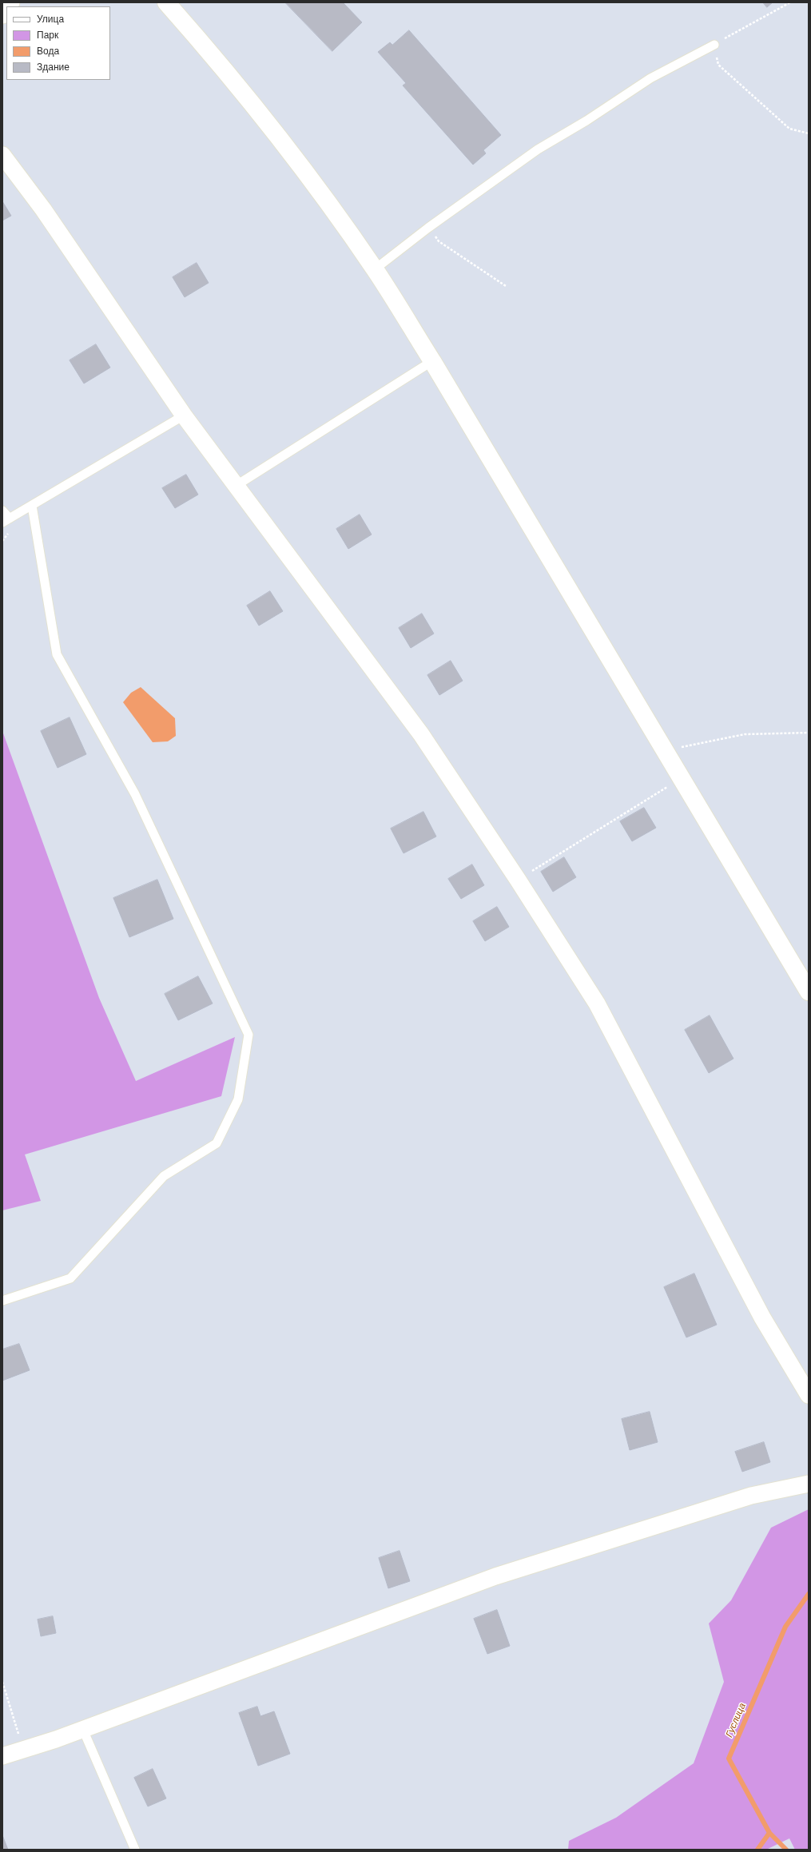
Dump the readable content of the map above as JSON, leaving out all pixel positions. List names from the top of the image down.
{
  "water": ["Гуслица"],
  "legend": [
    "Улица",
    "Парк",
    "Вода",
    "Здание"
  ]
}
